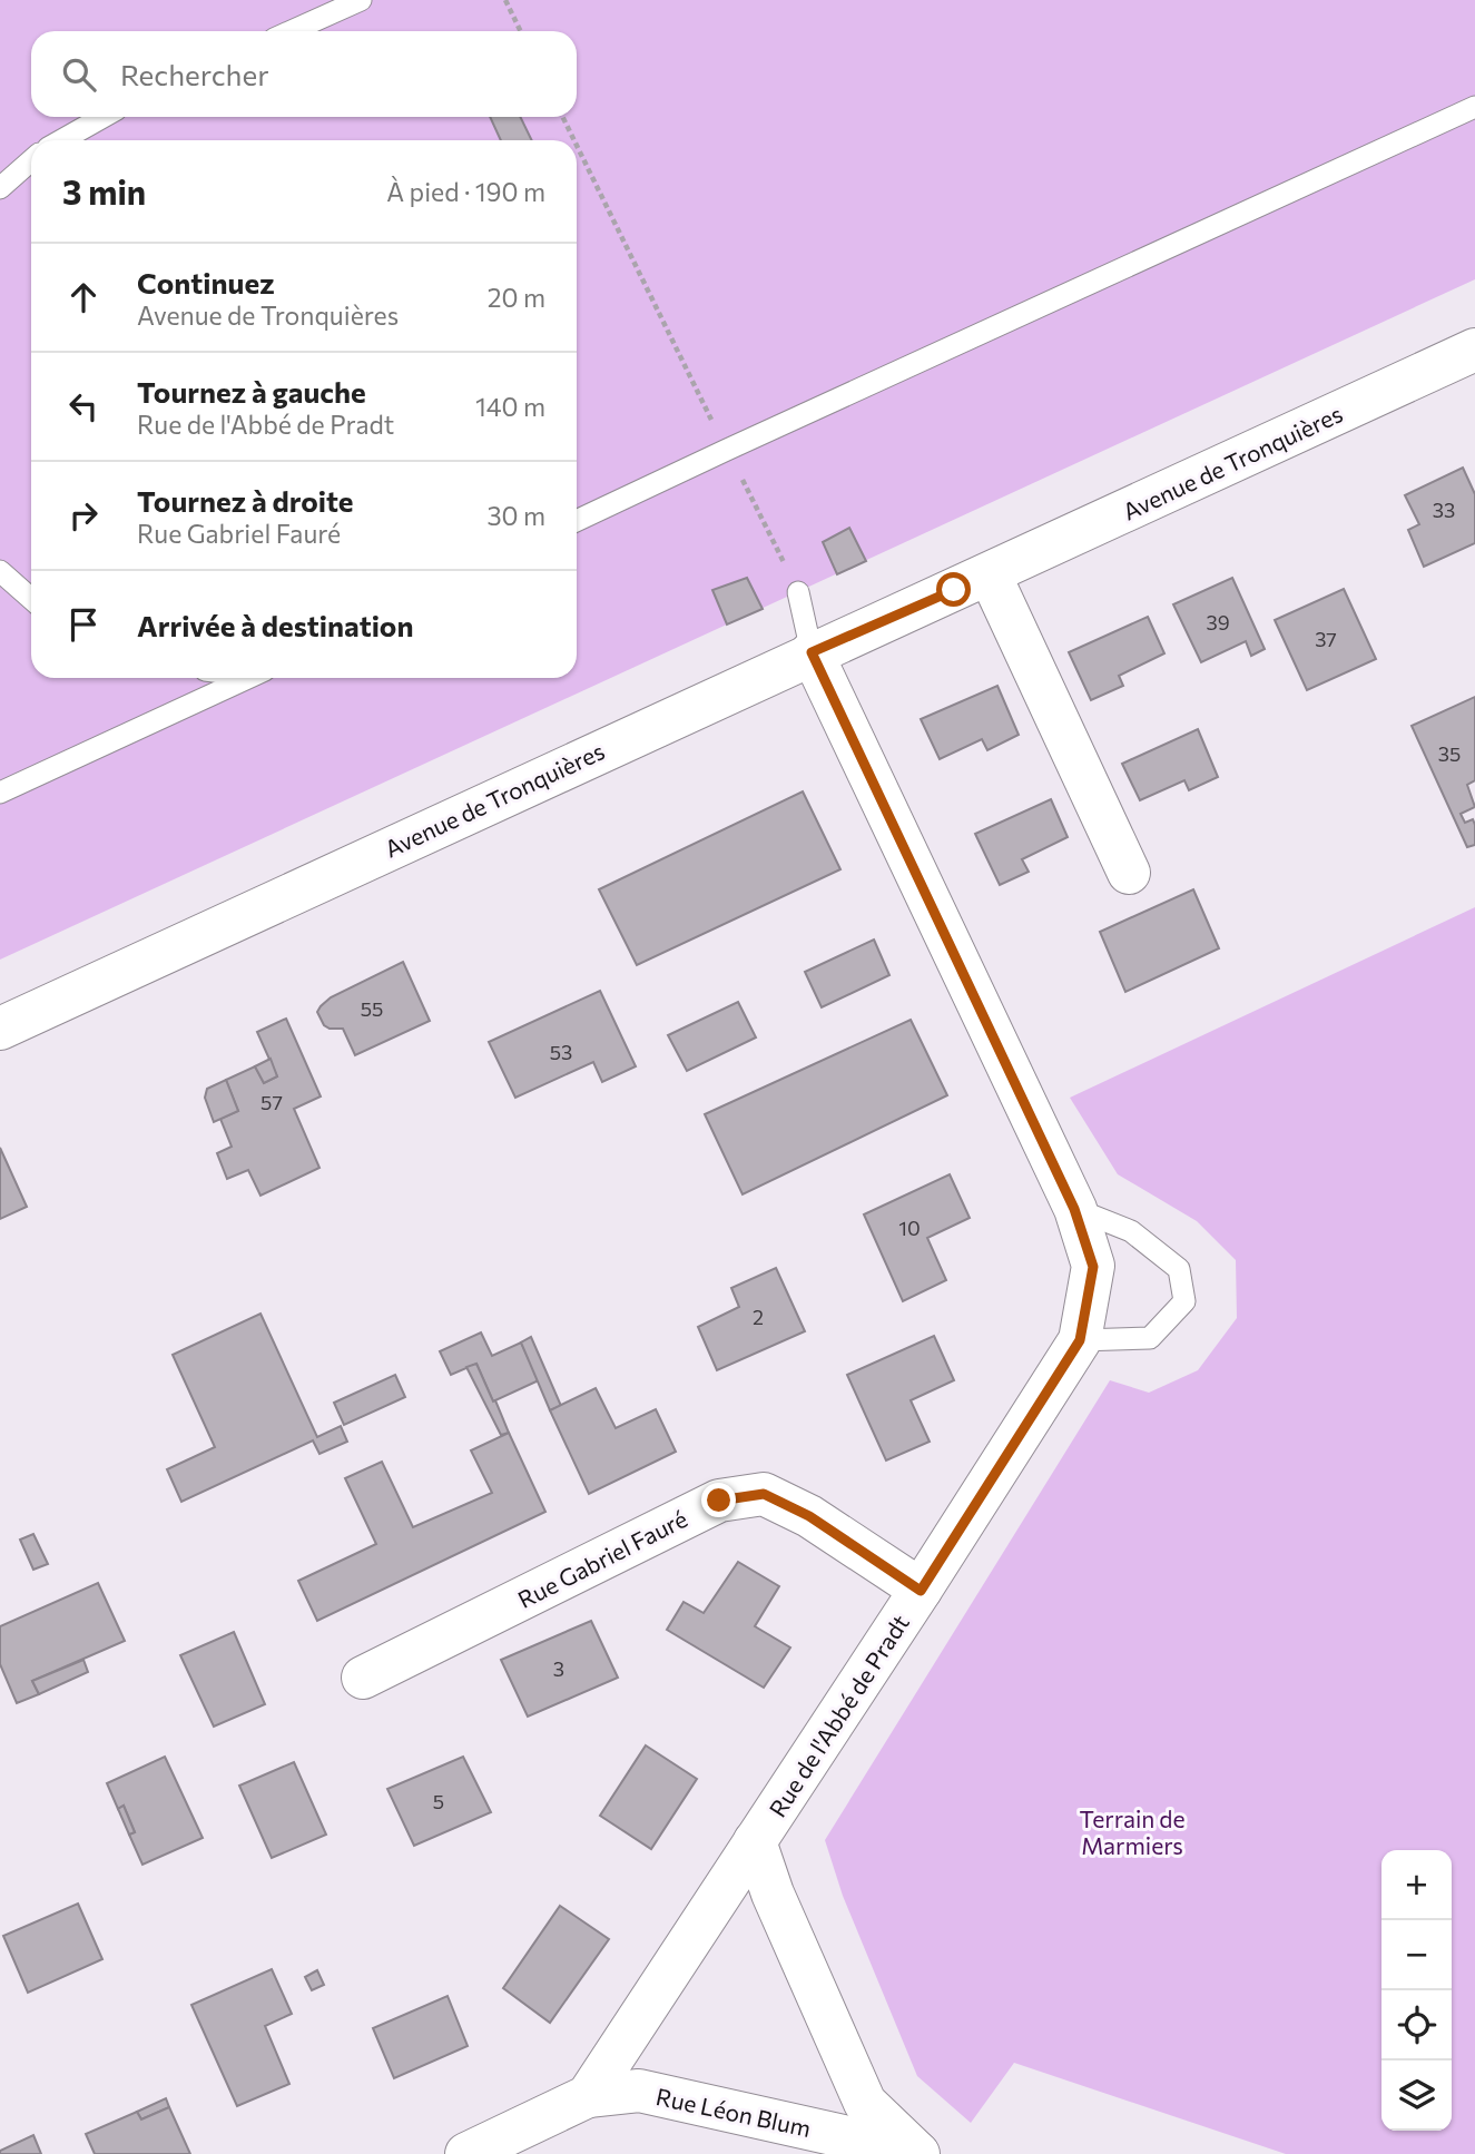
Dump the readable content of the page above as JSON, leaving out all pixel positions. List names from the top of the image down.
{
  "streets": {
    "street": [
      "Avenue de Tronquières",
      "Rue Gabriel Fauré",
      "Rue de l'Abbé de Pradt",
      "Rue Léon Blum"
    ]
  },
  "crossings": [
    ["Avenue de Tronquières", "Rue de l'Abbé de Pradt"],
    ["Rue Gabriel Fauré", "Rue de l'Abbé de Pradt"],
    ["Rue de l'Abbé de Pradt", "Rue Léon Blum"]
  ],
  "parks": ["Terrain de Marmiers"],
  "house_numbers": [
    "33",
    "39",
    "37",
    "35",
    "55",
    "53",
    "57",
    "10",
    "2",
    "3",
    "5"
  ],
  "page": {
    "search": "Rechercher",
    "heading": ["3 min", "À pied · 190 m"],
    "list": [
      ["Continuez", "Avenue de Tronquières", "20 m"],
      ["Tournez à gauche", "Rue de l'Abbé de Pradt", "140 m"],
      ["Tournez à droite", "Rue Gabriel Fauré", "30 m"],
      "Arrivée à destination"
    ],
    "map_buttons": ["+", "−"]
  }
}
